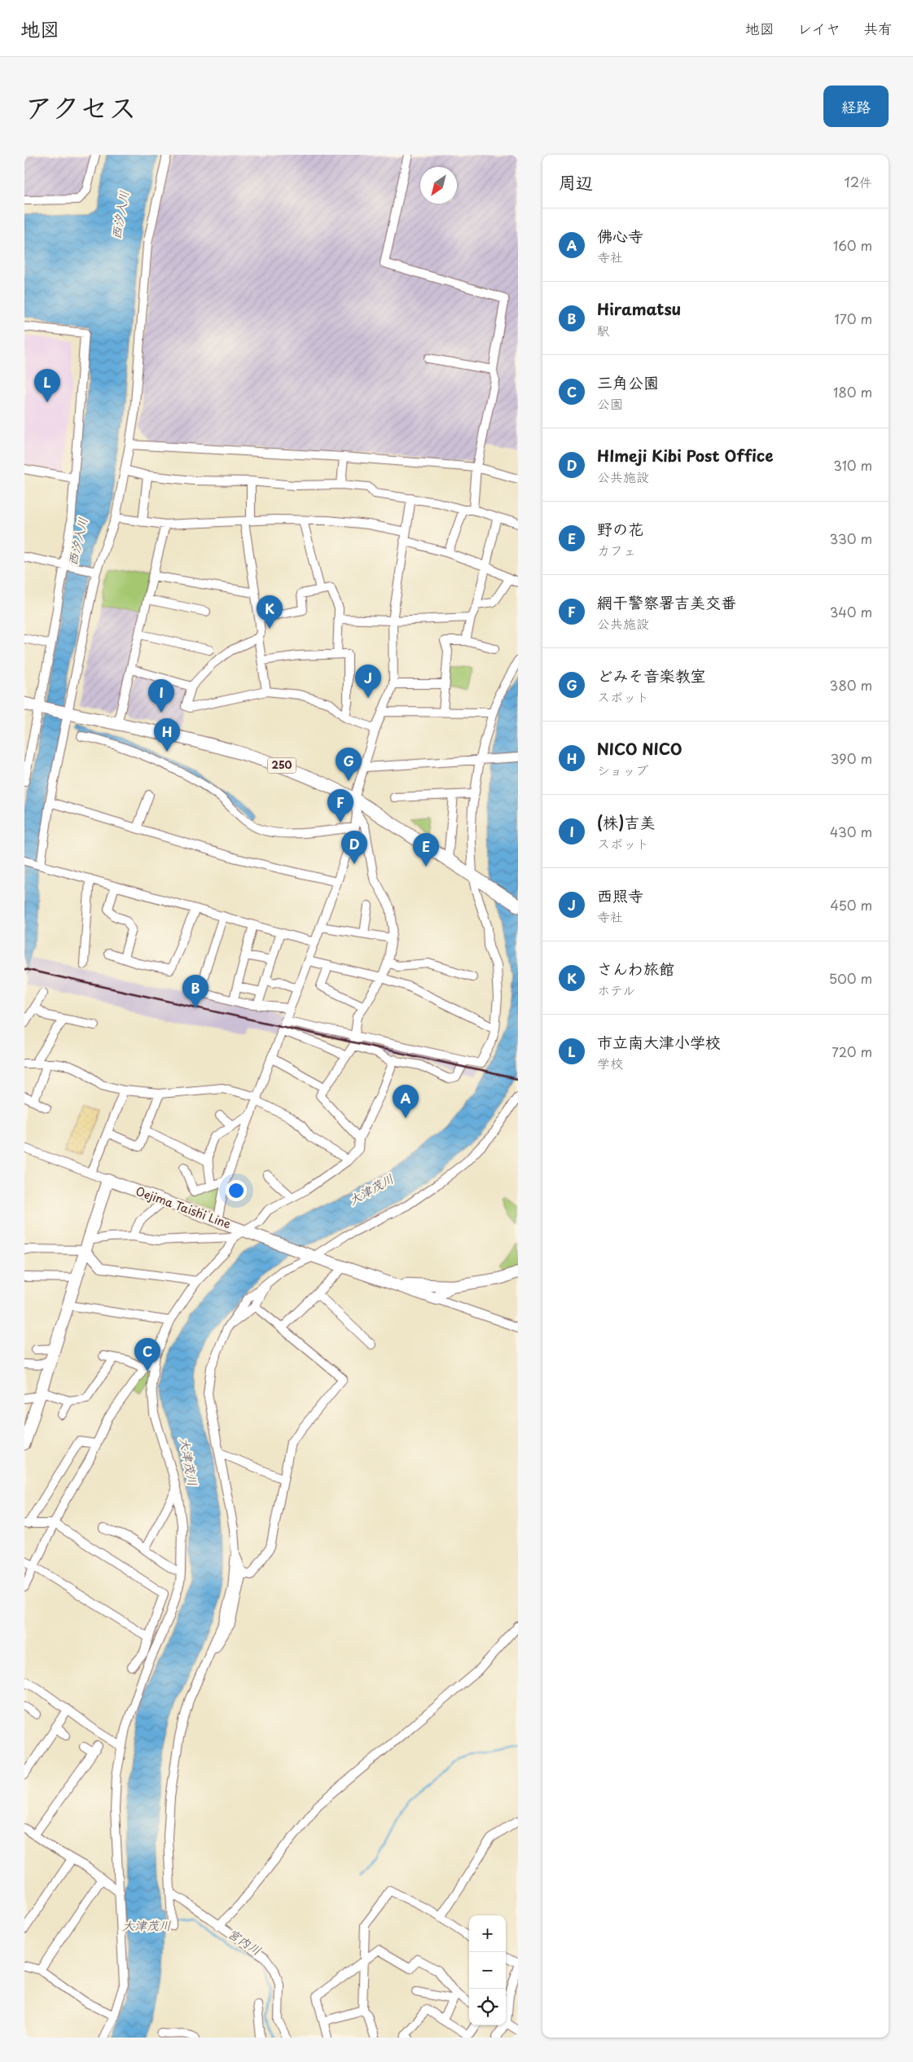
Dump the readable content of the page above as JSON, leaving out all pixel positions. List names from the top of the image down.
{
  "streets": {
    "highway": ["250"],
    "main road": ["Oejima Taishi Line"]
  },
  "water": ["西汐入川", "大津茂川", "宮内川"],
  "north": "bottom left",
  "page": {
    "header": "地図",
    "nav": ["地図", "レイヤ", "共有"],
    "title": "アクセス",
    "buttons": "経路",
    "heading": ["周辺", "12件"],
    "list": [
      {
        "mark": "A",
        "name": "佛心寺",
        "note": "寺社",
        "value": "160 m"
      },
      {
        "mark": "B",
        "name": "Hiramatsu",
        "note": "駅",
        "value": "170 m"
      },
      {
        "mark": "C",
        "name": "三角公園",
        "note": "公園",
        "value": "180 m"
      },
      {
        "mark": "D",
        "name": "HImeji Kibi Post Office",
        "note": "公共施設",
        "value": "310 m"
      },
      {
        "mark": "E",
        "name": "野の花",
        "note": "カフェ",
        "value": "330 m"
      },
      {
        "mark": "F",
        "name": "網干警察署吉美交番",
        "note": "公共施設",
        "value": "340 m"
      },
      {
        "mark": "G",
        "name": "どみそ音楽教室",
        "note": "スポット",
        "value": "380 m"
      },
      {
        "mark": "H",
        "name": "NICO NICO",
        "note": "ショップ",
        "value": "390 m"
      },
      {
        "mark": "I",
        "name": "(株)吉美",
        "note": "スポット",
        "value": "430 m"
      },
      {
        "mark": "J",
        "name": "西照寺",
        "note": "寺社",
        "value": "450 m"
      },
      {
        "mark": "K",
        "name": "さんわ旅館",
        "note": "ホテル",
        "value": "500 m"
      },
      {
        "mark": "L",
        "name": "市立南大津小学校",
        "note": "学校",
        "value": "720 m"
      }
    ],
    "pins": [
      "L",
      "K",
      "J",
      "I",
      "H",
      "G",
      "F",
      "D",
      "E",
      "B",
      "A",
      "C"
    ],
    "map_buttons": ["+", "−"]
  }
}
